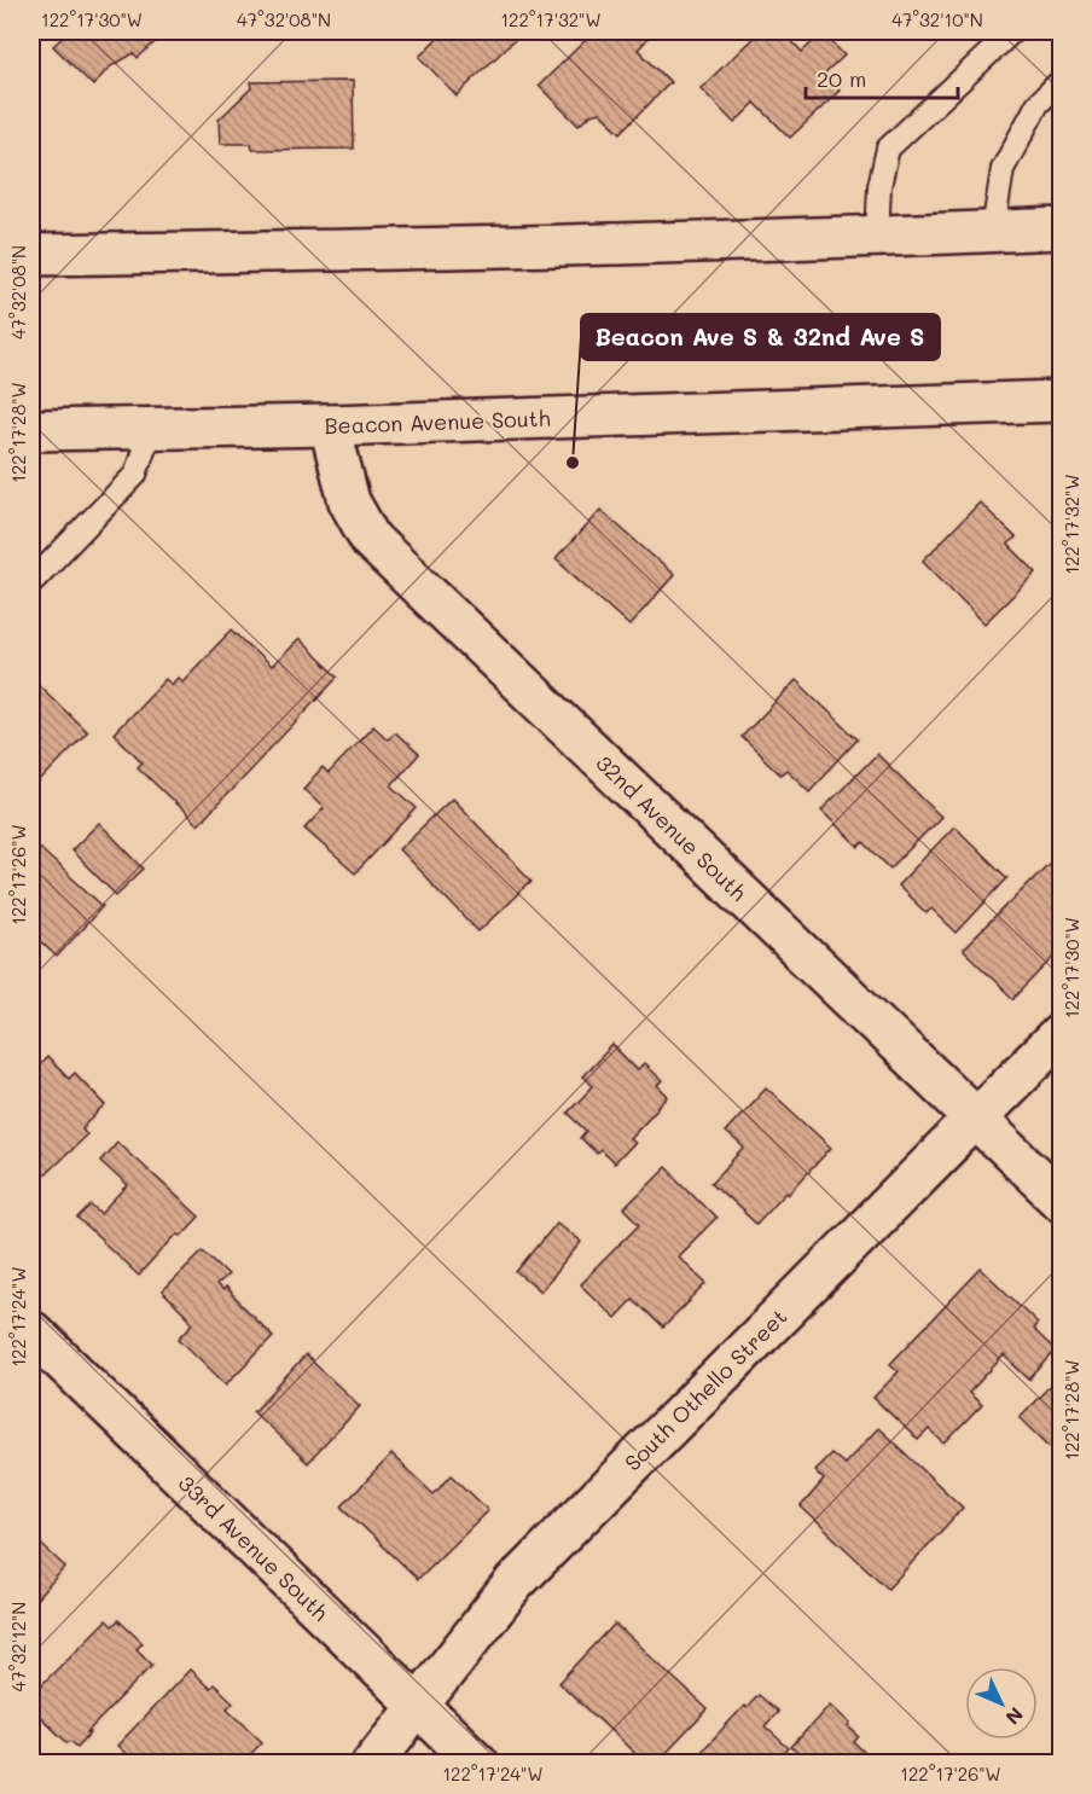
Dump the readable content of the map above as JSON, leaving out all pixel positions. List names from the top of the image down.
{
  "streets": {
    "street": [
      "Beacon Avenue South",
      "32nd Avenue South",
      "South Othello Street",
      "33rd Avenue South"
    ]
  },
  "crossings": [
    ["Beacon Avenue South", "32nd Avenue South"],
    ["32nd Avenue South", "South Othello Street"],
    ["South Othello Street", "33rd Avenue South"]
  ],
  "places": ["Beacon Ave S & 32nd Ave S"],
  "scale_bar": "20 m",
  "north": "bottom right",
  "coordinates": [
    "122°17'30\"W",
    "47°32'08\"N",
    "122°17'32\"W",
    "47°32'10\"N",
    "122°17'28\"W",
    "122°17'26\"W",
    "122°17'24\"W",
    "47°32'12\"N"
  ]
}
